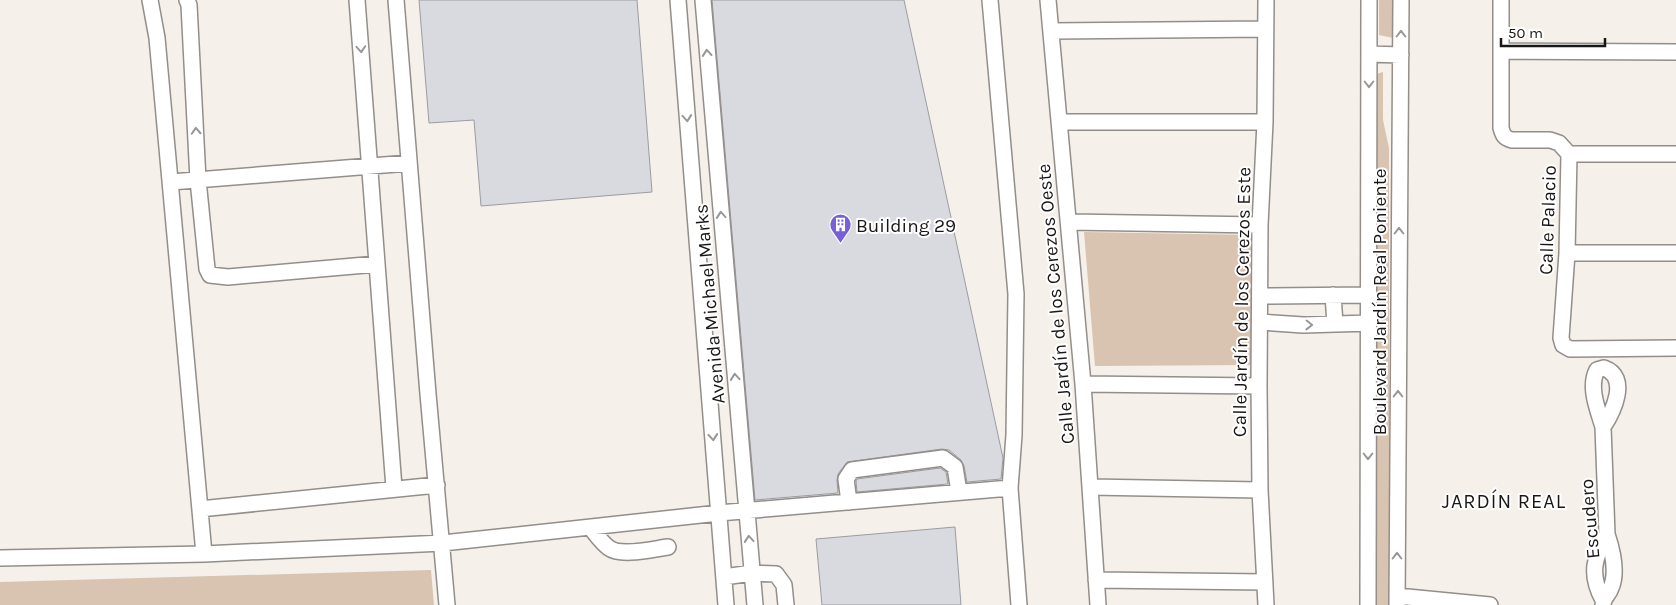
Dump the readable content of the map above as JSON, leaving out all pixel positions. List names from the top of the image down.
{
  "streets": {
    "street": [
      "Calle Palacio",
      "Calle Jardín de los Cerezos Este",
      "Boulevard Jardín Real Poniente",
      "Avenida Michael Marks",
      "Calle Jardín de los Cerezos Oeste",
      "Escudero"
    ]
  },
  "crossings": [
    ["Calle Jardín de los Cerezos Este", "Boulevard Jardín Real Poniente"]
  ],
  "districts": ["JARDÍN REAL"],
  "places": {
    "building": ["Building 29"]
  },
  "scale_bar": "50 m"
}
